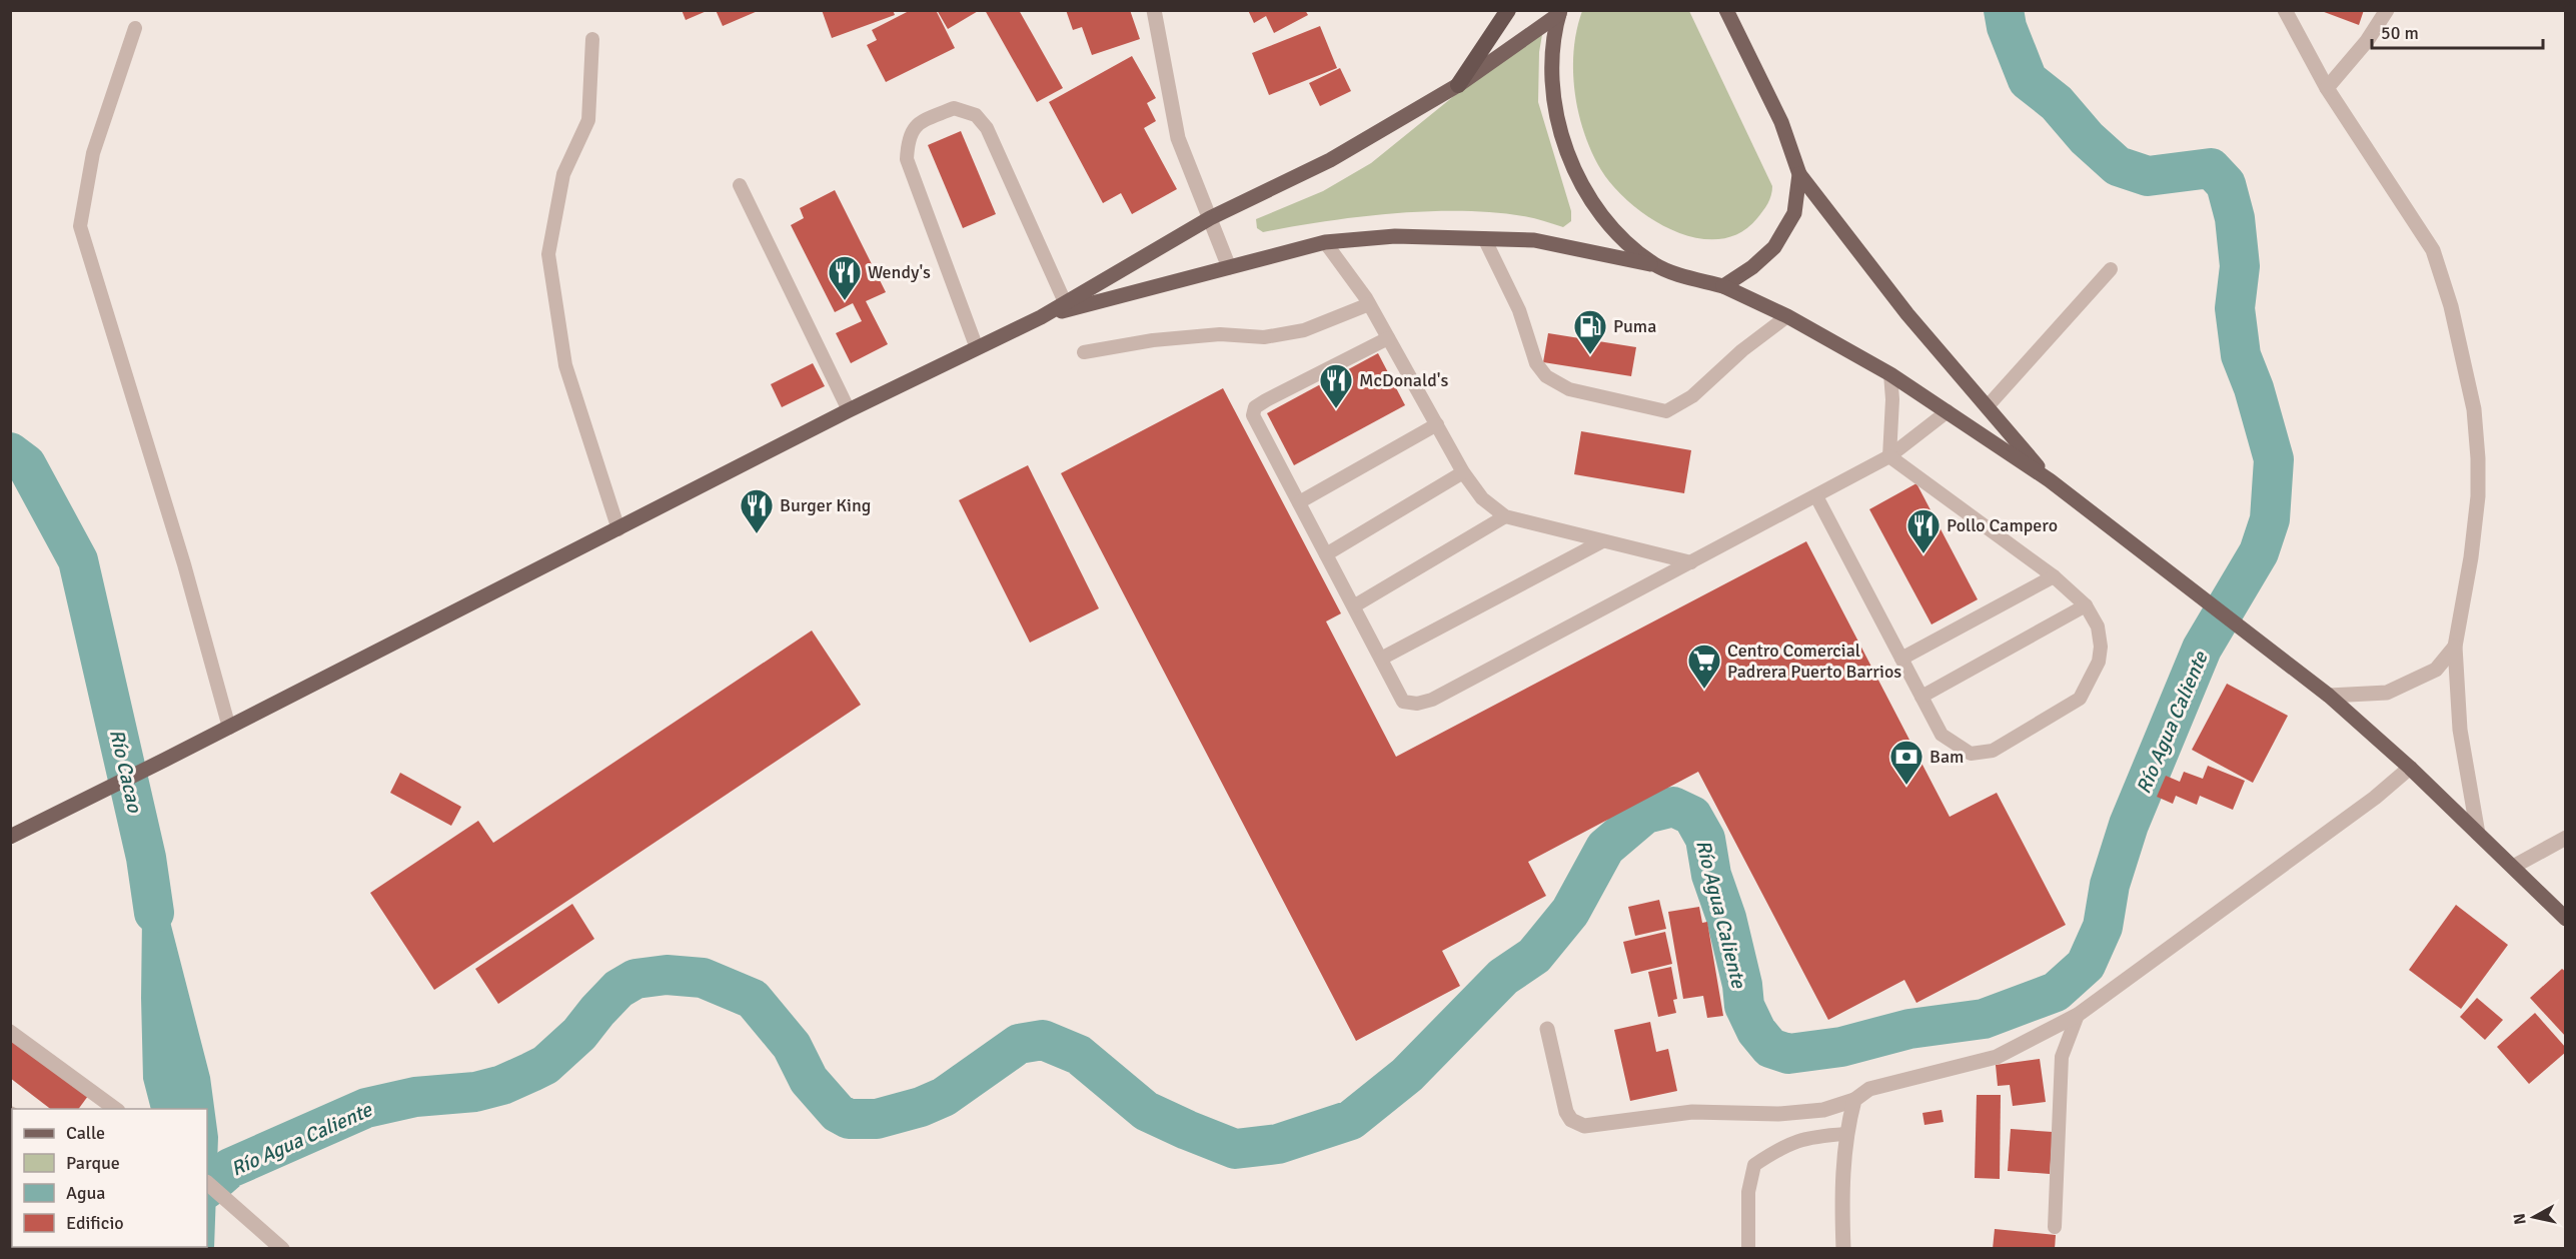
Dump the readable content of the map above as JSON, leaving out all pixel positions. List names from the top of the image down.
{
  "water": ["Río Agua Caliente", "Río Cacao"],
  "places": {
    "restaurant": [
      "Wendy's",
      "McDonald's",
      "Burger King",
      "Pollo Campero"
    ],
    "fuel station": ["Puma"],
    "supermarket": ["Centro Comercial Padrera Puerto Barrios"],
    "bank": ["Bam"]
  },
  "legend": [
    "Calle",
    "Parque",
    "Agua",
    "Edificio"
  ],
  "scale_bar": "50 m",
  "north": "left"
}
